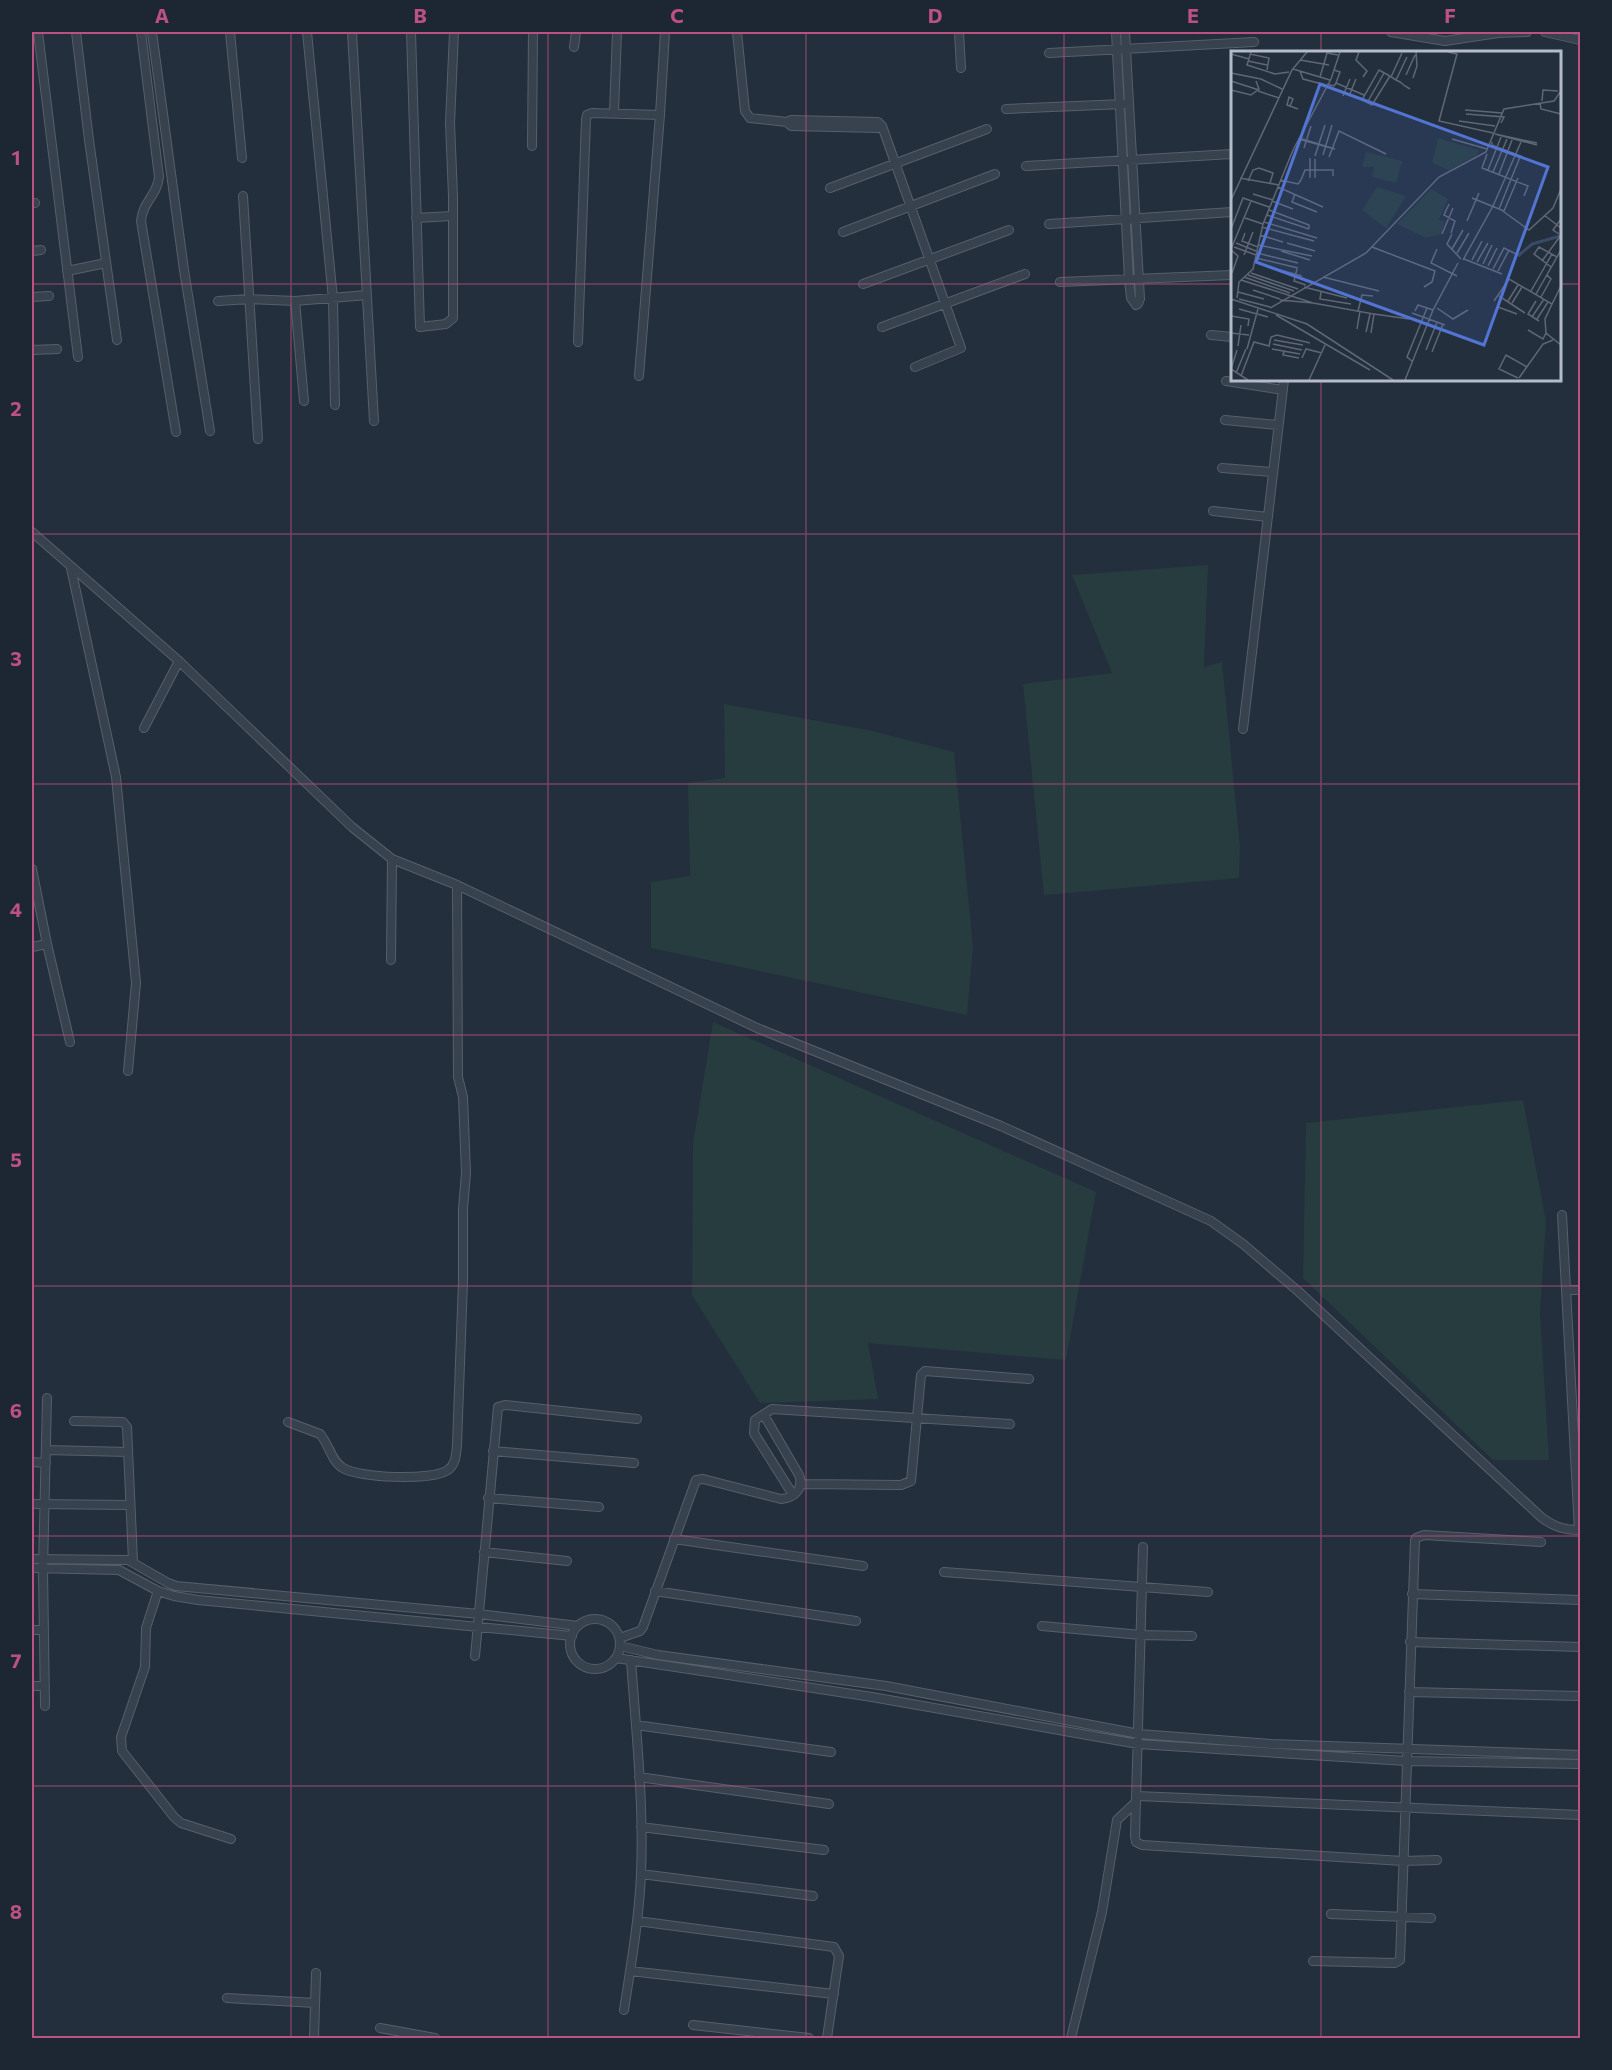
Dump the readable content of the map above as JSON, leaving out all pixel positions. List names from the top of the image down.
{
  "grid": {
    "columns": [
      "A",
      "B",
      "C",
      "D",
      "E",
      "F"
    ],
    "rows": [
      "1",
      "2",
      "3",
      "4",
      "5",
      "6",
      "7",
      "8"
    ]
  }
}
